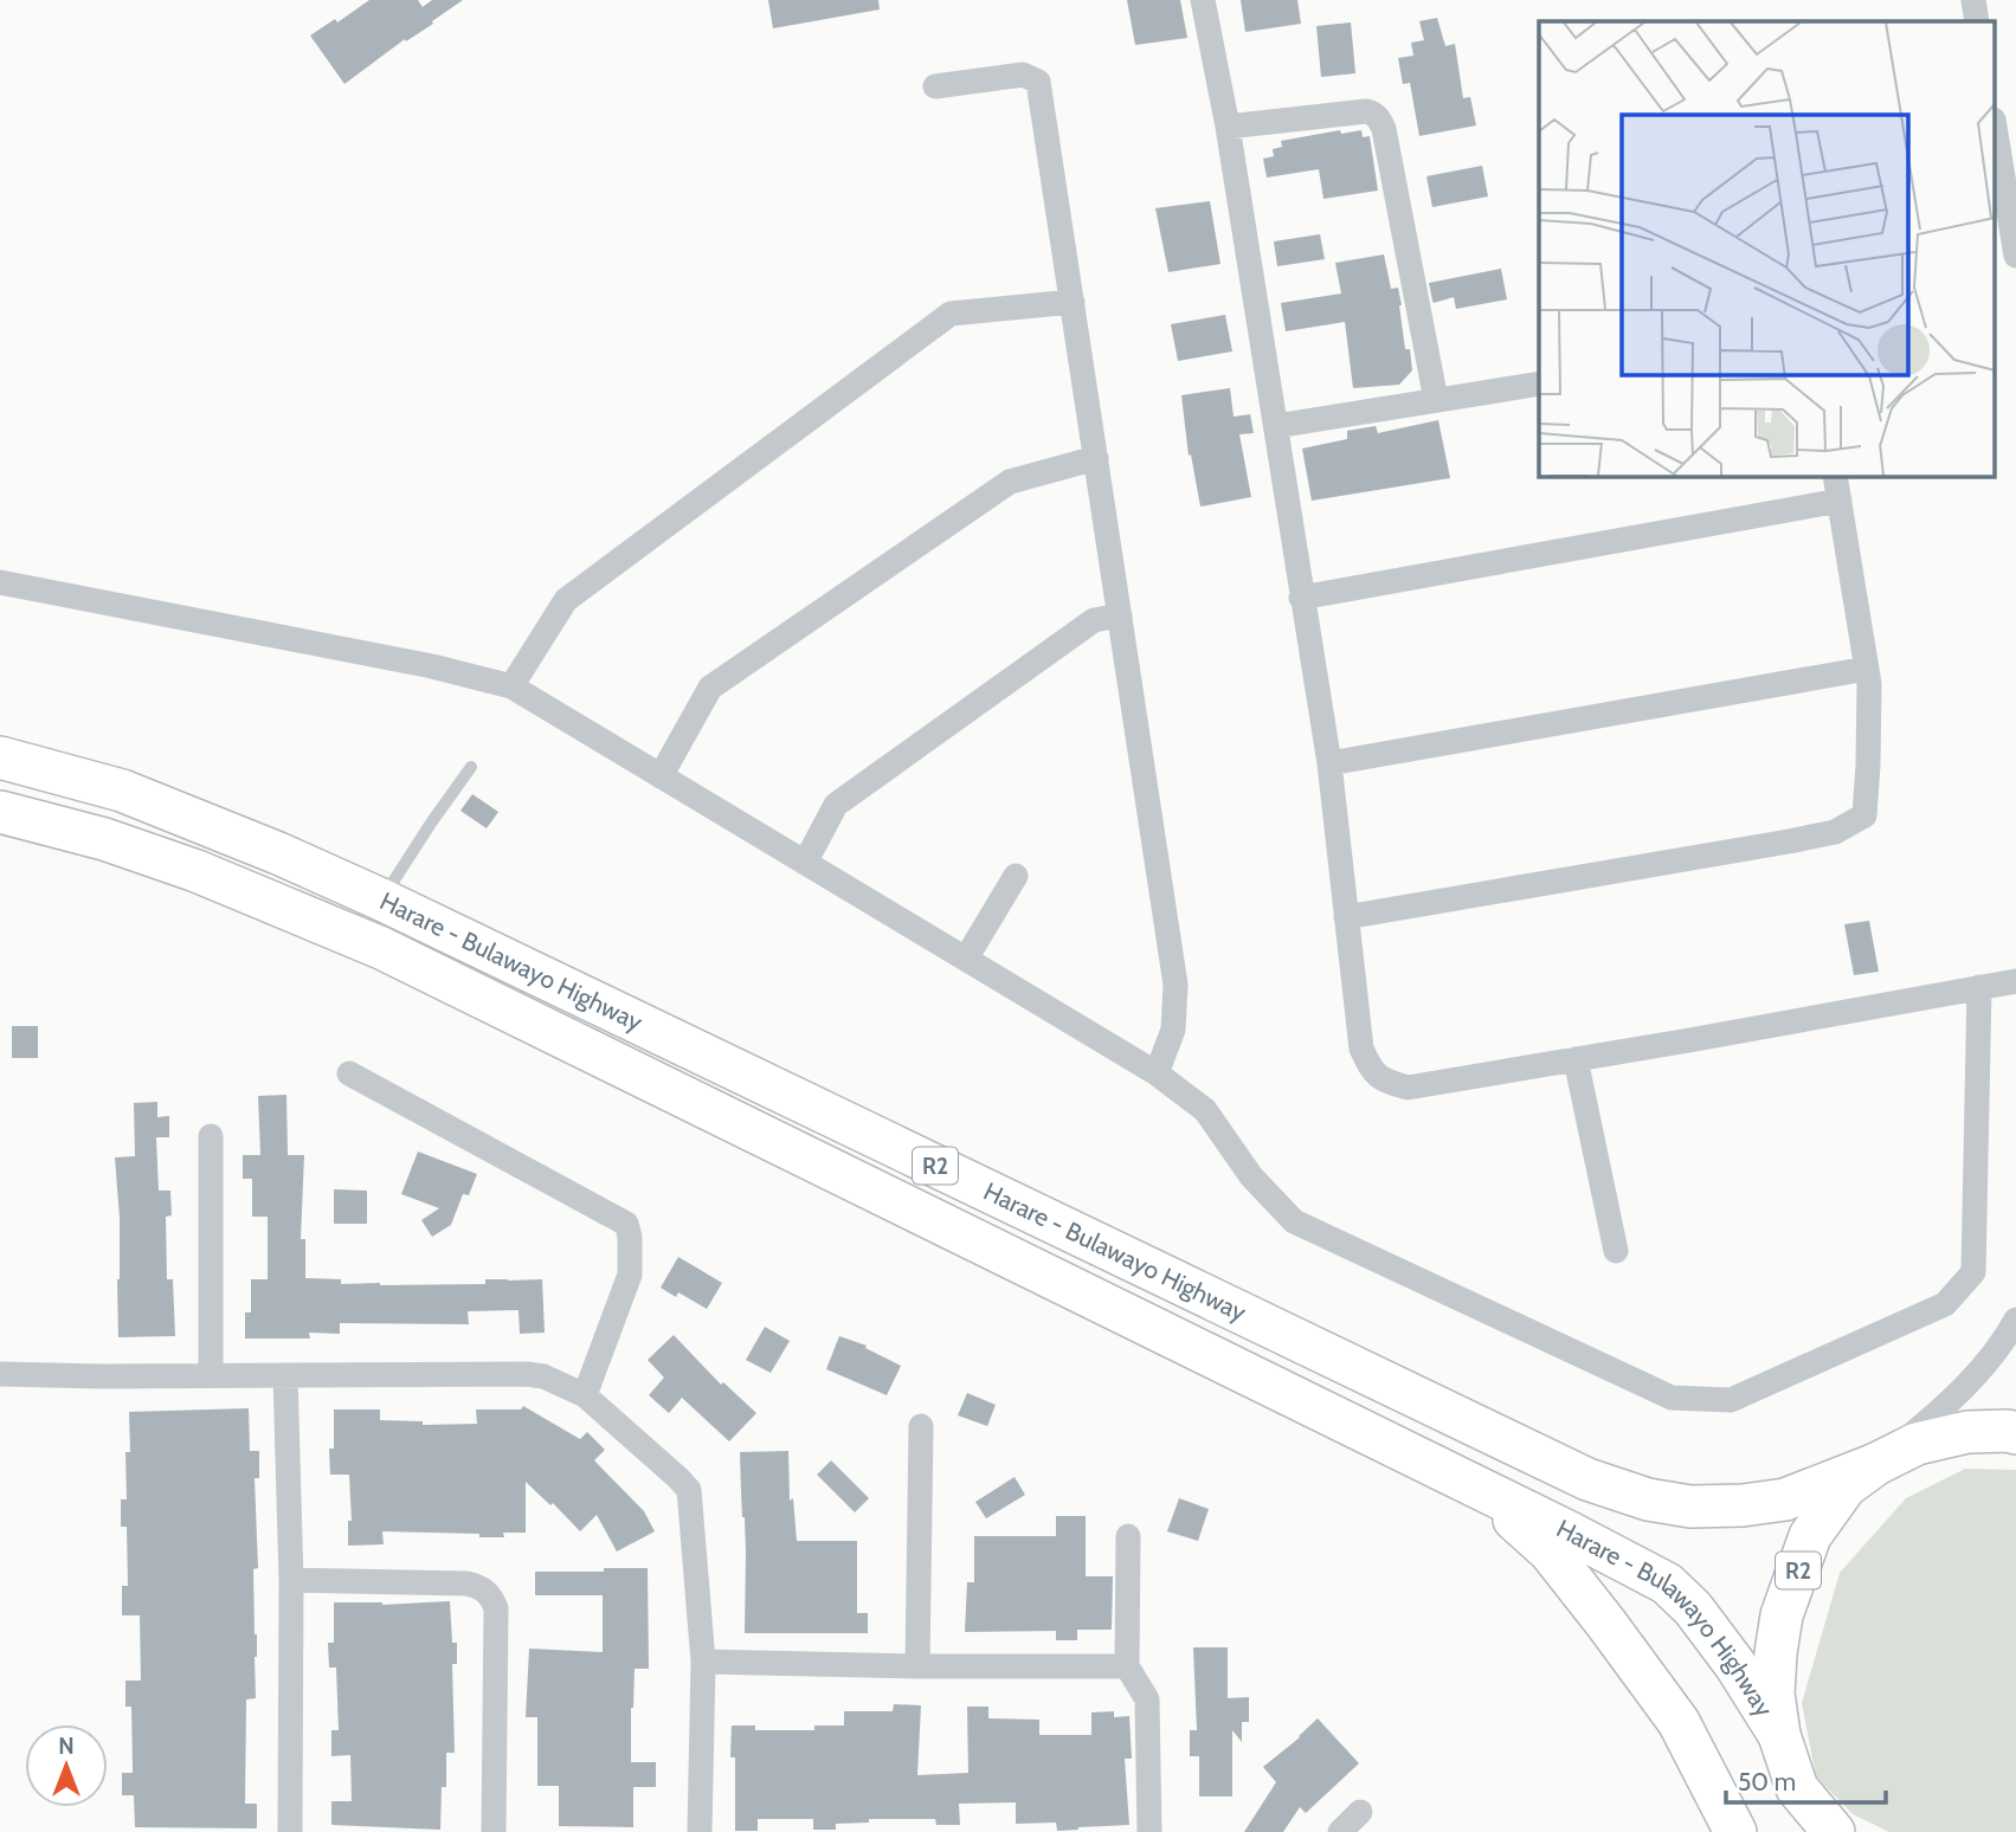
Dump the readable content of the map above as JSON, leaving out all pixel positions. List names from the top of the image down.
{
  "streets": {
    "highway": ["Harare - Bulawayo Highway", "R2"]
  },
  "scale_bar": "50 m",
  "north": "top"
}
